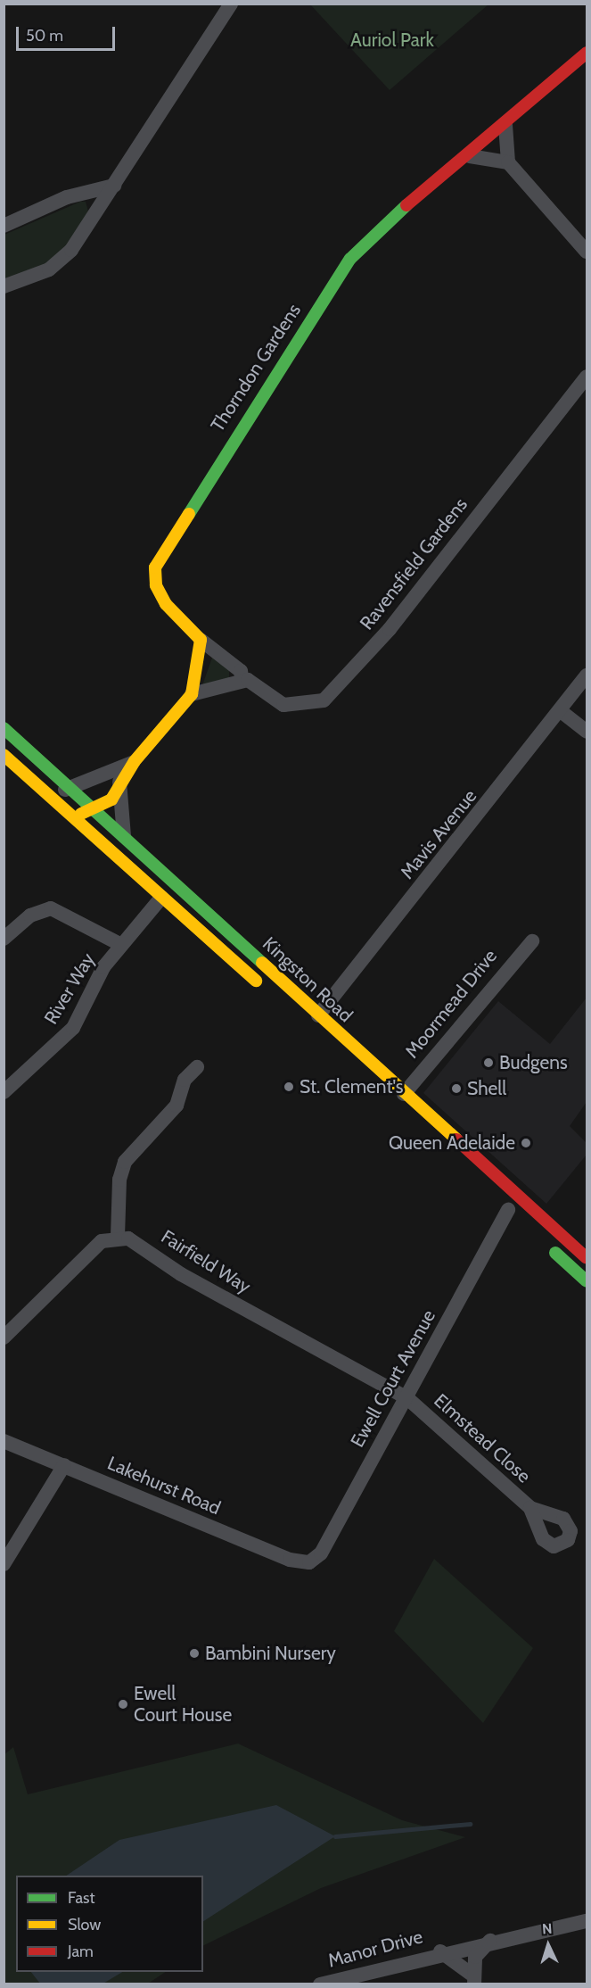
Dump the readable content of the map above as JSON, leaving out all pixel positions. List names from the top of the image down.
{
  "streets": {
    "main road": ["Thorndon Gardens", "Kingston Road"],
    "street": [
      "Ravensfield Gardens",
      "Mavis Avenue",
      "River Way",
      "Moormead Drive",
      "Fairfield Way",
      "Ewell Court Avenue",
      "Elmstead Close",
      "Lakehurst Road",
      "Manor Drive"
    ]
  },
  "crossings": [
    ["Thorndon Gardens", "Ravensfield Gardens"],
    ["Mavis Avenue", "Kingston Road"],
    ["Kingston Road", "River Way"],
    ["Kingston Road", "Moormead Drive"],
    ["Fairfield Way", "Ewell Court Avenue"],
    ["Fairfield Way", "Elmstead Close"],
    ["Ewell Court Avenue", "Elmstead Close"],
    ["Ewell Court Avenue", "Lakehurst Road"]
  ],
  "parks": ["Auriol Park"],
  "places": [
    "Budgens",
    "St. Clement's",
    "Shell",
    "Queen Adelaide",
    "Bambini Nursery",
    "Ewell Court House"
  ],
  "legend": ["Fast", "Slow", "Jam"],
  "scale_bar": "50 m",
  "north": "top"
}
